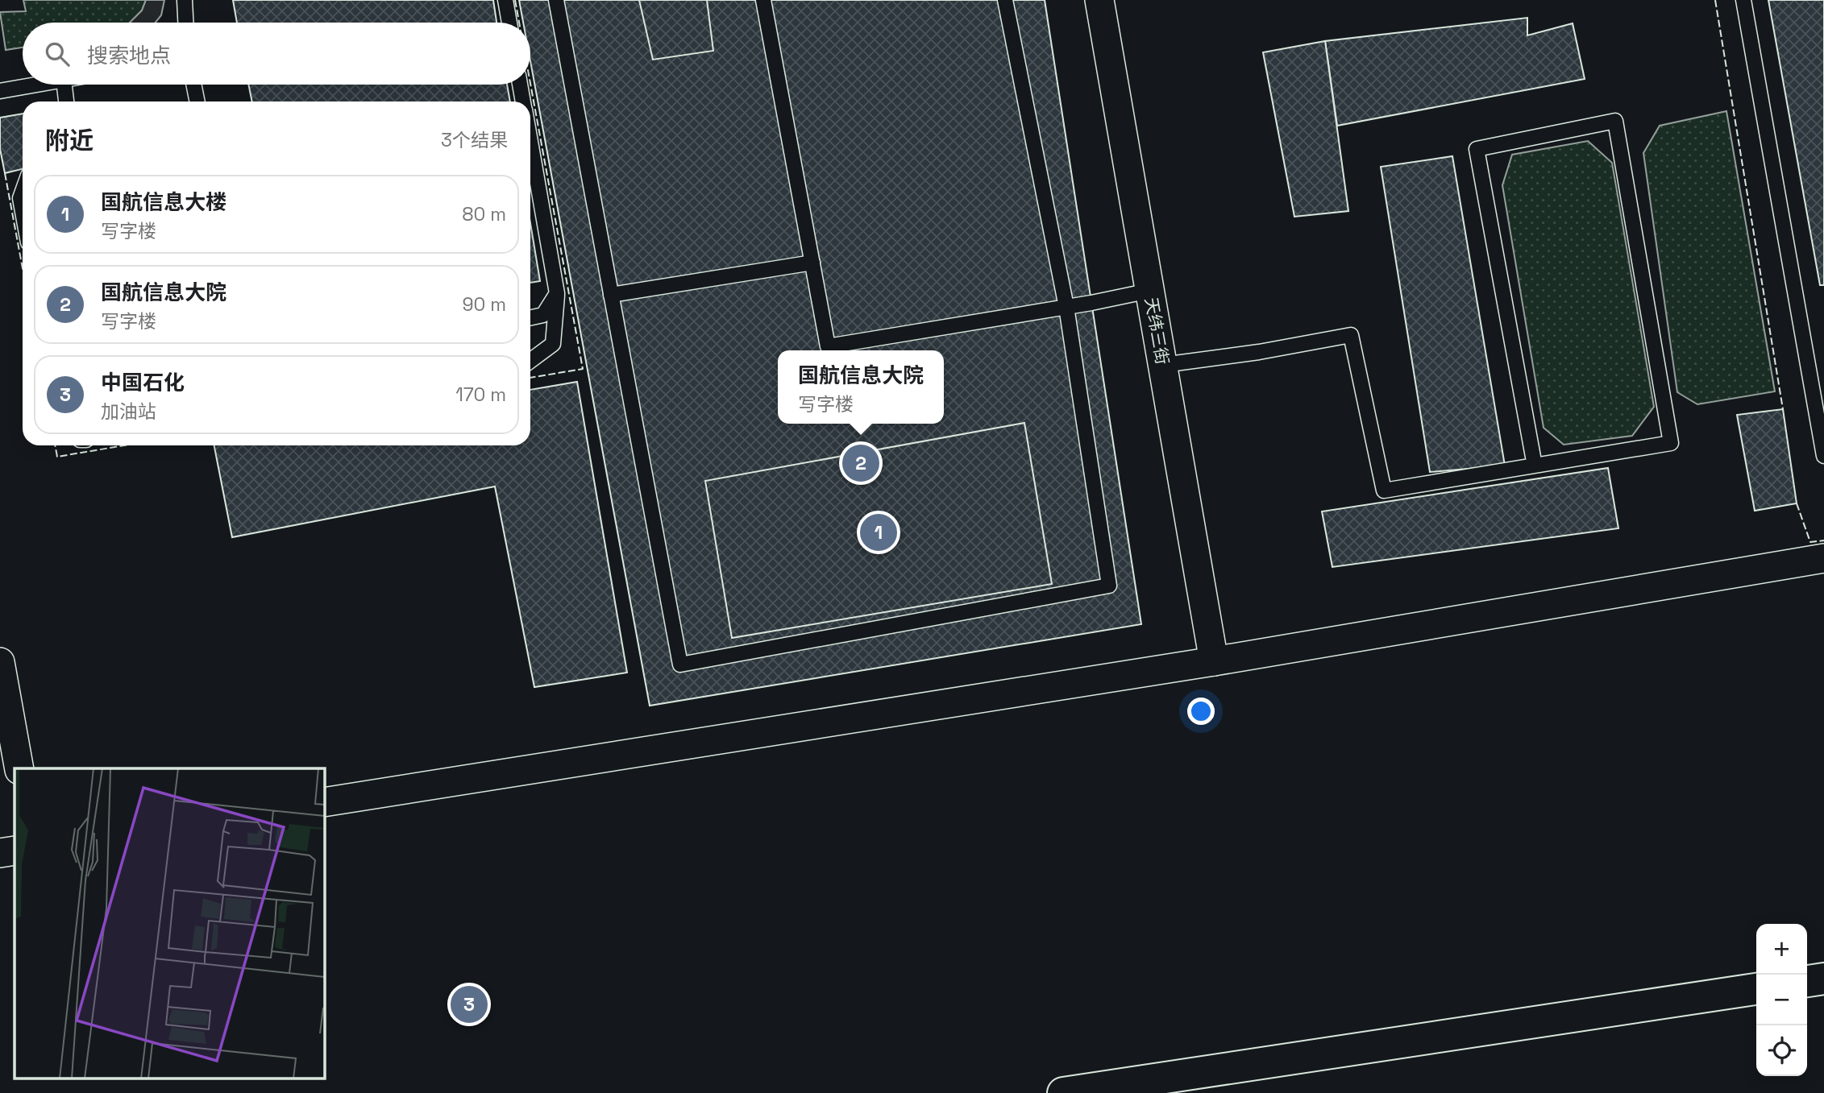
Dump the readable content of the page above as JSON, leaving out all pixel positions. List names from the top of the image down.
{
  "streets": {
    "street": ["天纬三街"]
  },
  "page": {
    "search": "搜索地点",
    "heading": ["附近", "3个结果"],
    "list": [
      {
        "mark": "1",
        "name": "国航信息大楼",
        "note": "写字楼",
        "value": "80 m"
      },
      {
        "mark": "2",
        "name": "国航信息大院",
        "note": "写字楼",
        "value": "90 m"
      },
      {
        "mark": "3",
        "name": "中国石化",
        "note": "加油站",
        "value": "170 m"
      }
    ],
    "popup": ["国航信息大院", "写字楼"],
    "pins": ["2", "1", "3"],
    "map_buttons": ["+", "−"]
  }
}
